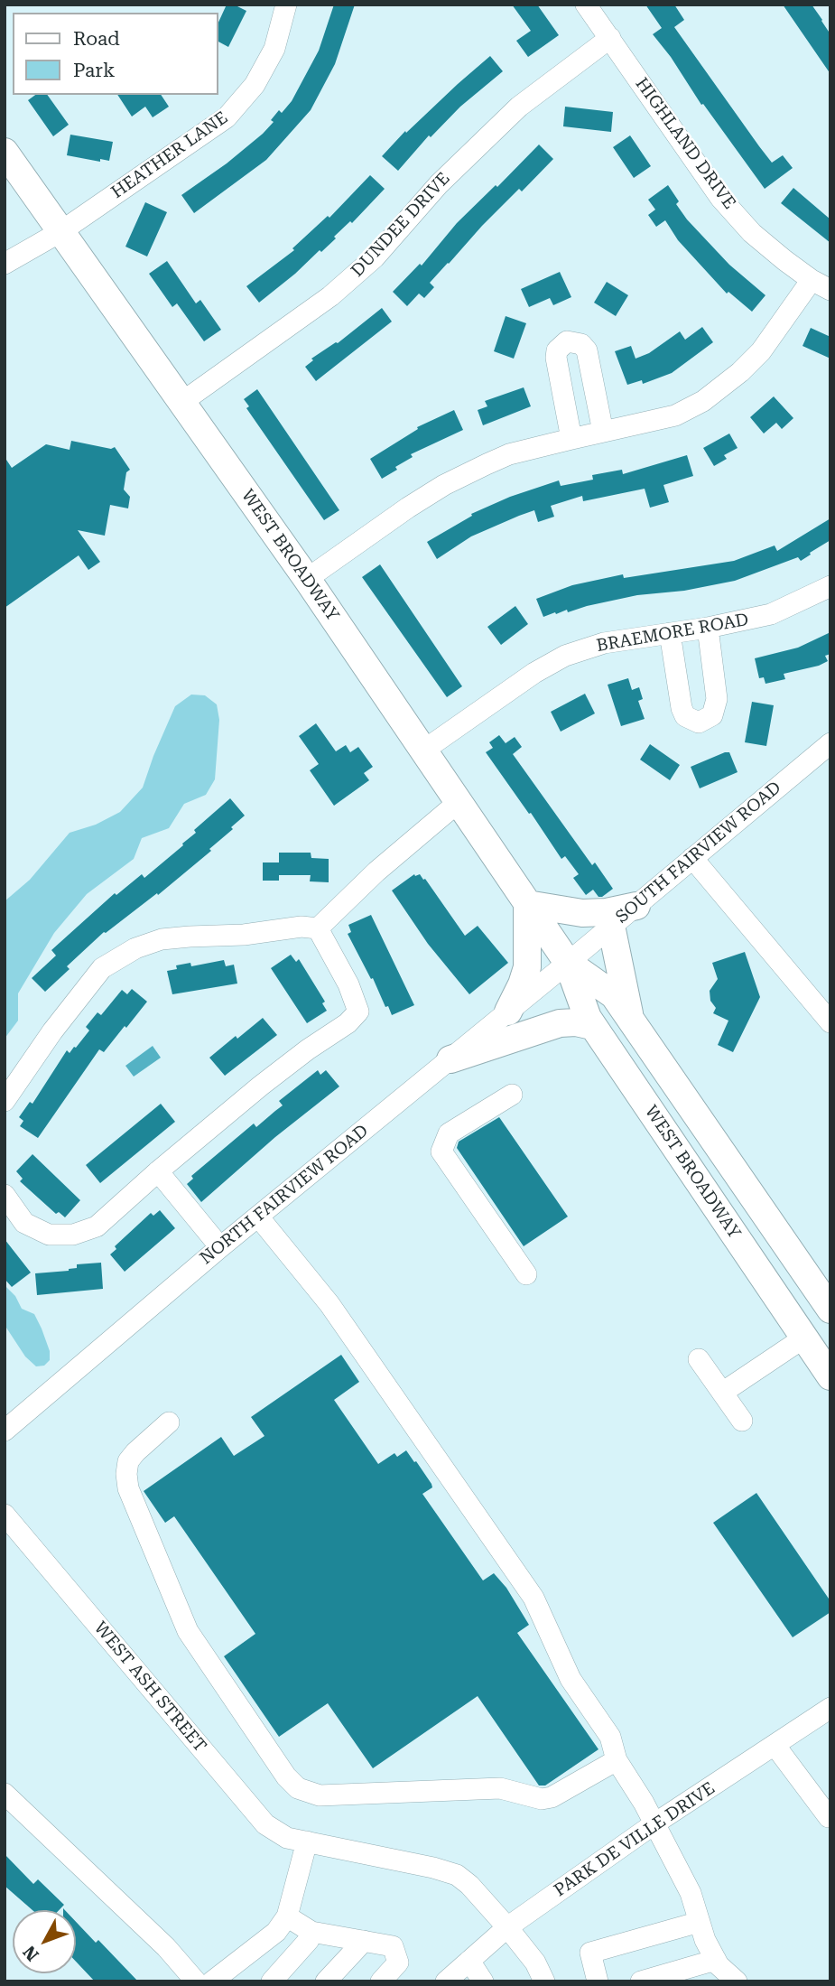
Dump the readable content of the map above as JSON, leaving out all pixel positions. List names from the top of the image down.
{
  "streets": {
    "main road": ["WEST BROADWAY"],
    "street": [
      "HIGHLAND DRIVE",
      "HEATHER LANE",
      "DUNDEE DRIVE",
      "BRAEMORE ROAD",
      "SOUTH FAIRVIEW ROAD",
      "NORTH FAIRVIEW ROAD",
      "WEST ASH STREET",
      "PARK DE VILLE DRIVE"
    ]
  },
  "crossings": [
    ["HIGHLAND DRIVE", "DUNDEE DRIVE"],
    ["HEATHER LANE", "WEST BROADWAY"],
    ["DUNDEE DRIVE", "WEST BROADWAY"],
    ["WEST BROADWAY", "BRAEMORE ROAD"],
    ["WEST BROADWAY", "SOUTH FAIRVIEW ROAD"],
    ["WEST BROADWAY", "NORTH FAIRVIEW ROAD"],
    ["SOUTH FAIRVIEW ROAD", "NORTH FAIRVIEW ROAD"],
    ["WEST ASH STREET", "PARK DE VILLE DRIVE"]
  ],
  "legend": ["Road", "Park"],
  "north": "bottom left"
}
